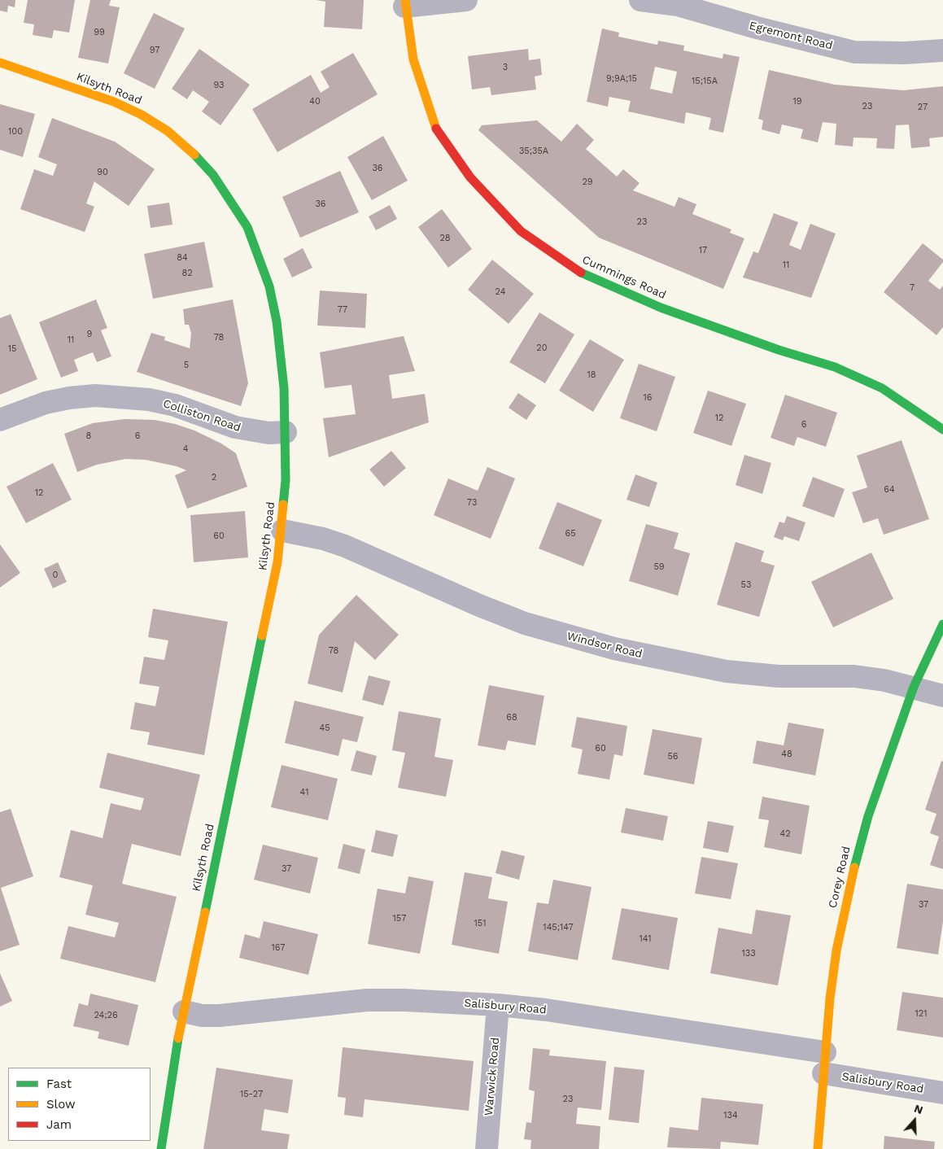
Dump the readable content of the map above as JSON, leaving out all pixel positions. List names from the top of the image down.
{
  "streets": {
    "street": [
      "Egremont Road",
      "Kilsyth Road",
      "Cummings Road",
      "Colliston Road",
      "Windsor Road",
      "Corey Road",
      "Salisbury Road",
      "Warwick Road"
    ]
  },
  "crossings": [
    ["Kilsyth Road", "Colliston Road"],
    ["Kilsyth Road", "Windsor Road"],
    ["Kilsyth Road", "Salisbury Road"],
    ["Windsor Road", "Corey Road"],
    ["Corey Road", "Salisbury Road"],
    ["Salisbury Road", "Warwick Road"]
  ],
  "house_numbers": [
    "99",
    "97",
    "3",
    "9;9A;15",
    "15;15A",
    "93",
    "40",
    "19",
    "23",
    "27",
    "100",
    "35;35A",
    "36",
    "90",
    "29",
    "36",
    "23",
    "28",
    "17",
    "84",
    "11",
    "82",
    "7",
    "24",
    "77",
    "9",
    "78",
    "11",
    "20",
    "15",
    "5",
    "18",
    "16",
    "12",
    "6",
    "8",
    "6",
    "4",
    "2",
    "64",
    "12",
    "73",
    "65",
    "60",
    "59",
    "0",
    "53",
    "78",
    "68",
    "45",
    "60",
    "48",
    "56",
    "41",
    "42",
    "37",
    "37",
    "157",
    "151",
    "145;147",
    "141",
    "167",
    "133",
    "121",
    "24;26",
    "15-27",
    "23",
    "134"
  ],
  "legend": ["Fast", "Slow", "Jam"],
  "north": "top"
}
